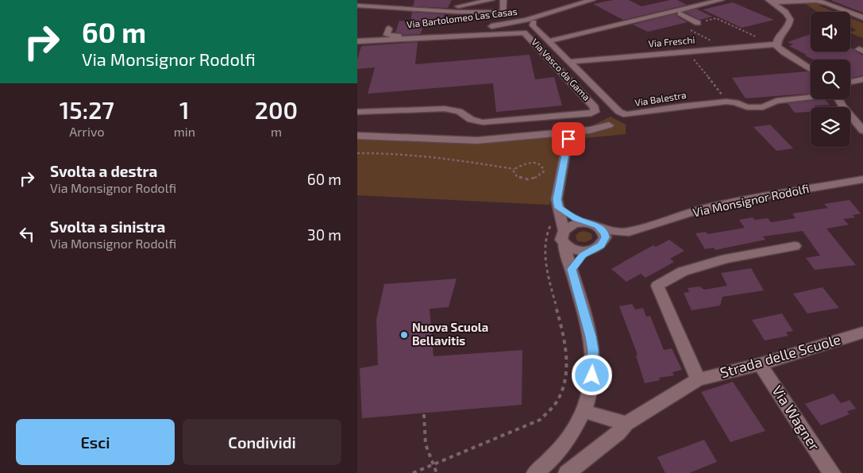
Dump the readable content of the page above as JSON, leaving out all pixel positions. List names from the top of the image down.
{
  "streets": {
    "street": [
      "Via Bartolomeo Las Casas",
      "Via Freschi",
      "Via Vasco da Gama",
      "Via Balestra",
      "Via Monsignor Rodolfi",
      "Strada delle Scuole",
      "Via Wagner"
    ]
  },
  "crossings": [
    ["Via Freschi", "Via Balestra"],
    ["Strada delle Scuole", "Via Wagner"]
  ],
  "places": ["Nuova Scuola Bellavitis"],
  "page": {
    "turn": ["60 m", "Via Monsignor Rodolfi"],
    "eta": [
      "15:27",
      "Arrivo",
      "1",
      "min",
      "200",
      "m"
    ],
    "list": [
      {
        "name": "Svolta a destra",
        "note": "Via Monsignor Rodolfi",
        "value": "60 m"
      },
      {
        "name": "Svolta a sinistra",
        "note": "Via Monsignor Rodolfi",
        "value": "30 m"
      }
    ],
    "buttons": ["Esci", "Condividi"]
  }
}
